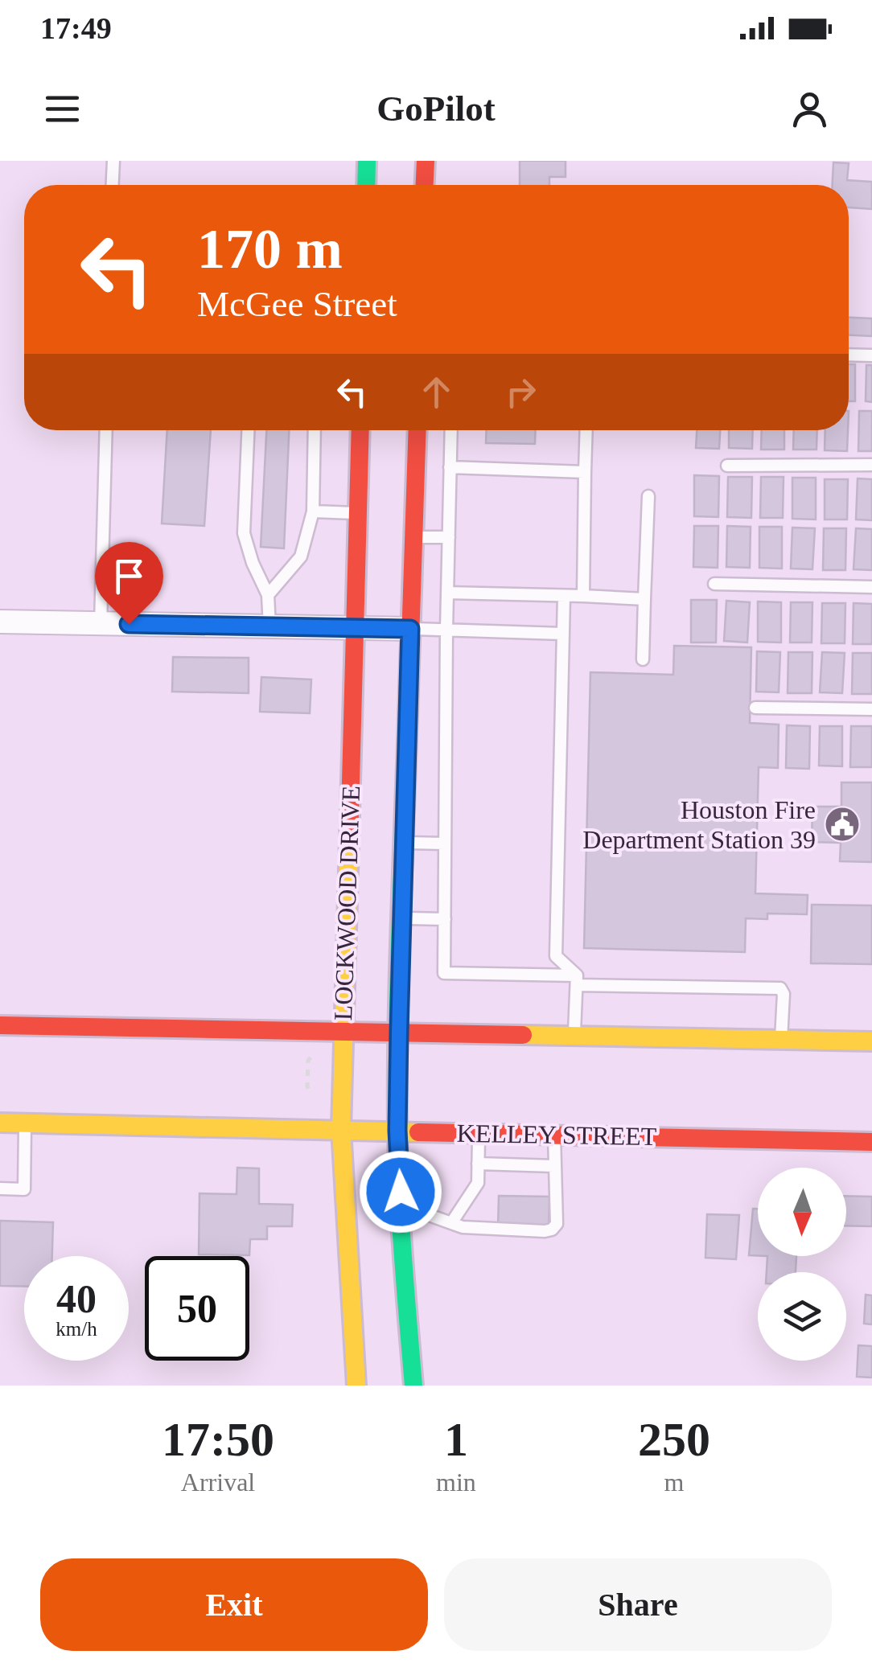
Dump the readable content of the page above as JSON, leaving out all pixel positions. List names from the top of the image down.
{
  "streets": {
    "main road": ["LOCKWOOD DRIVE", "KELLEY STREET"]
  },
  "crossings": [
    ["LOCKWOOD DRIVE", "KELLEY STREET"]
  ],
  "places": {
    "public building": ["Houston Fire Department Station 39"]
  },
  "north": "bottom",
  "page": {
    "status": "17:49",
    "header": "GoPilot",
    "turn": ["170 m", "McGee Street"],
    "speed": "40 km/h",
    "limit": "50",
    "eta": [
      "17:50",
      "Arrival",
      "1",
      "min",
      "250",
      "m"
    ],
    "buttons": ["Exit", "Share"]
  }
}
